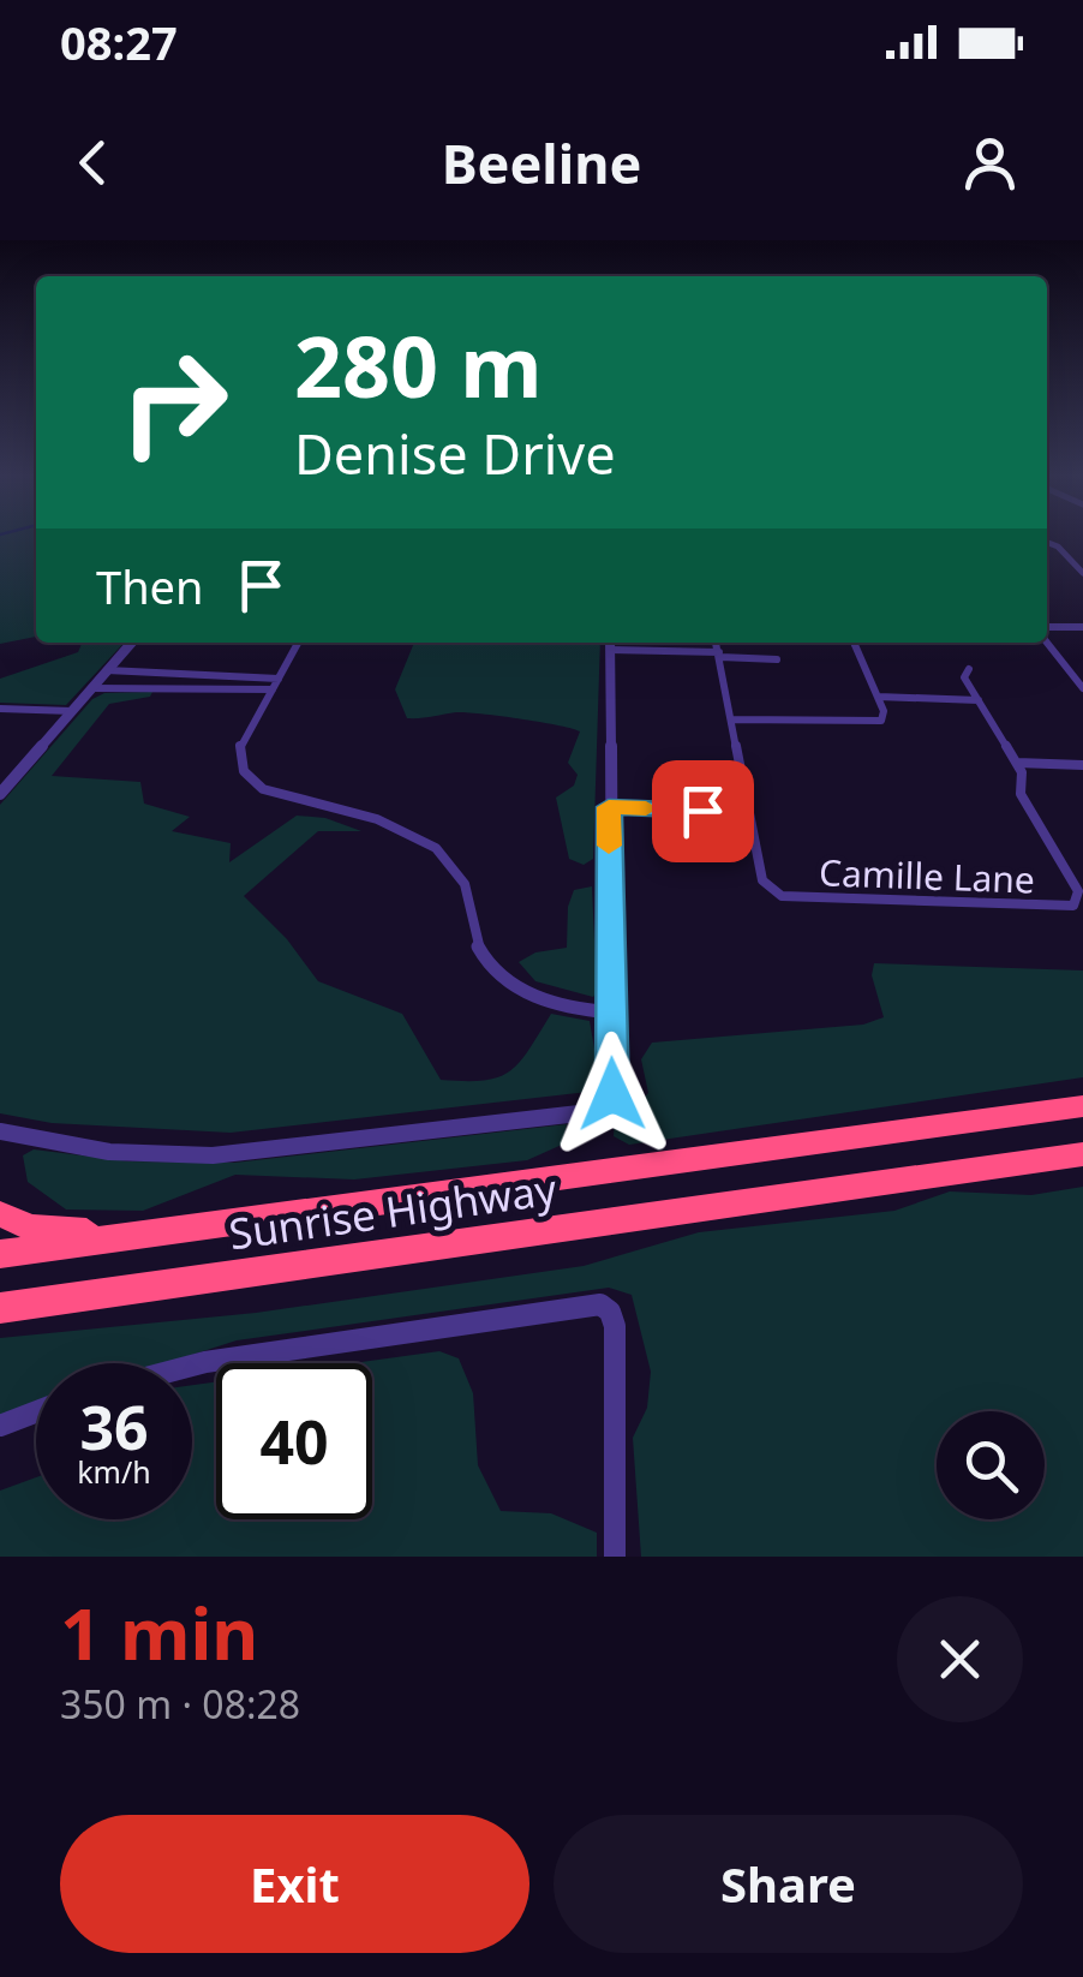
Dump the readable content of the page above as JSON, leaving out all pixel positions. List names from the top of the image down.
{
  "streets": {
    "highway": ["Sunrise Highway"],
    "street": ["Camille Lane"]
  },
  "page": {
    "status": "08:27",
    "header": "Beeline",
    "turn": ["280 m", "Denise Drive"],
    "then": "Then",
    "speed": "36 km/h",
    "limit": "40",
    "heading": ["1 min", "350 m · 08:28"],
    "buttons": ["Exit", "Share"]
  }
}
